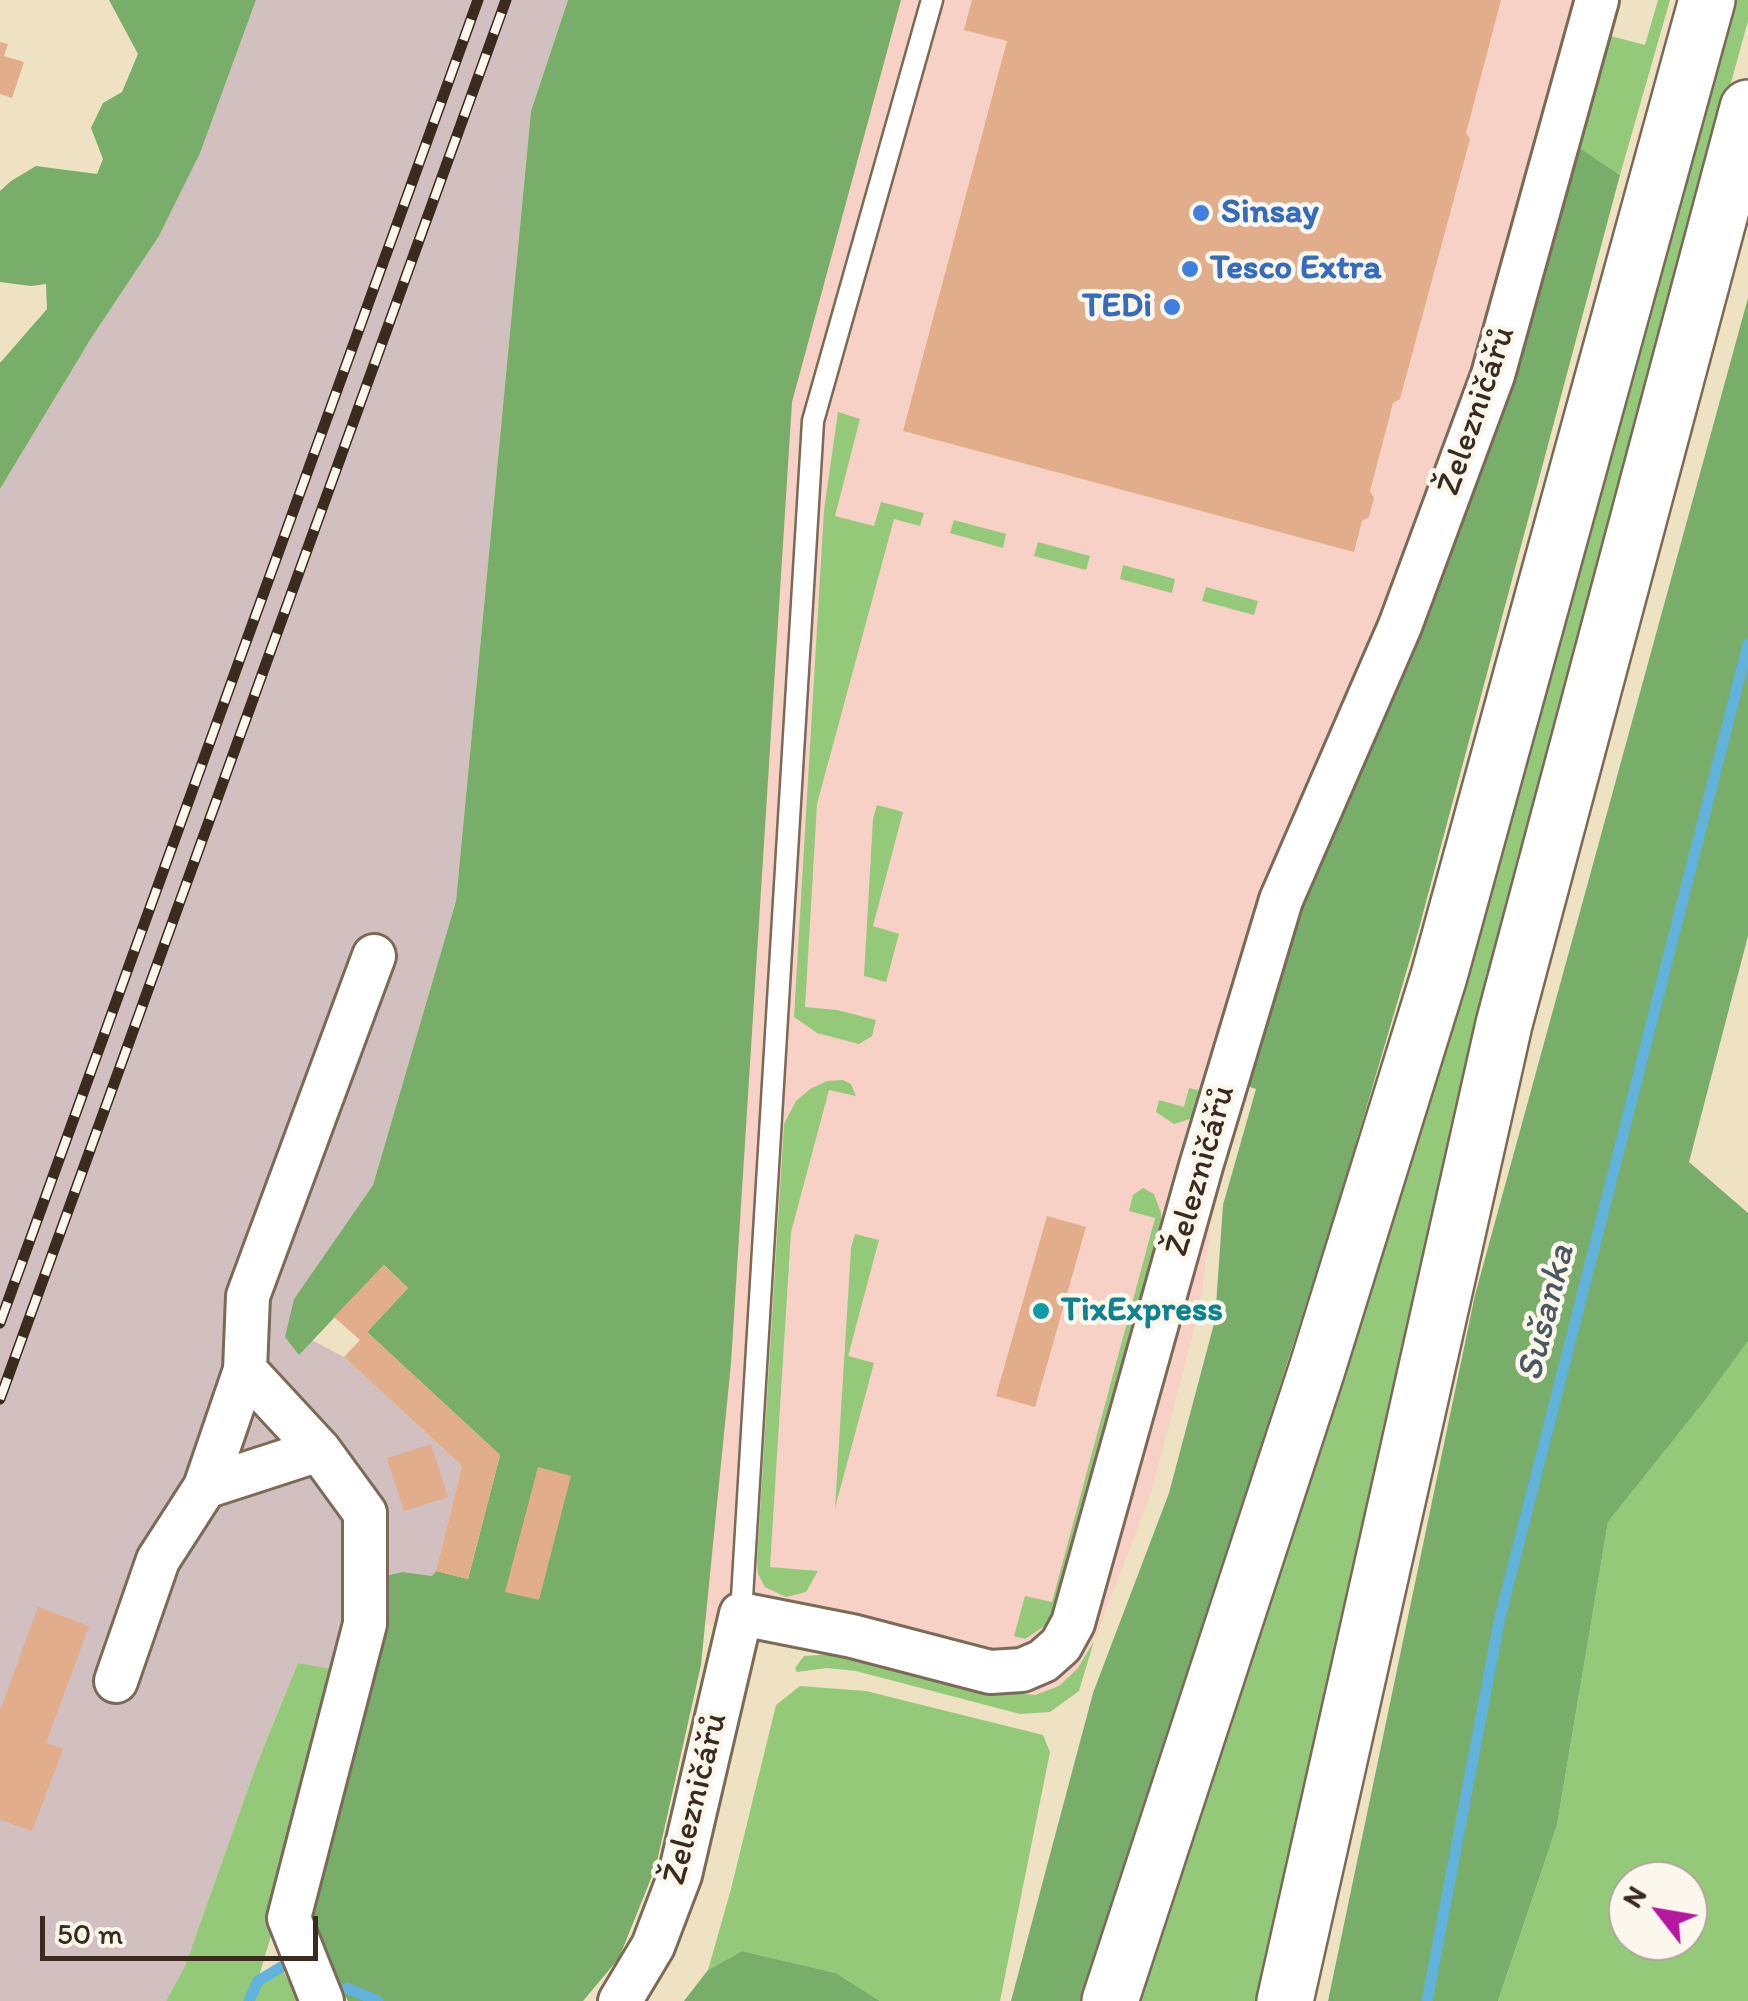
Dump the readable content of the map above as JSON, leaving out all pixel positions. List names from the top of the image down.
{
  "streets": {
    "street": ["Železničářů"]
  },
  "water": ["Sušanka"],
  "places": [
    "Sinsay",
    "Tesco Extra",
    "TEDi",
    "TixExpress"
  ],
  "scale_bar": "50 m",
  "north": "top left"
}
